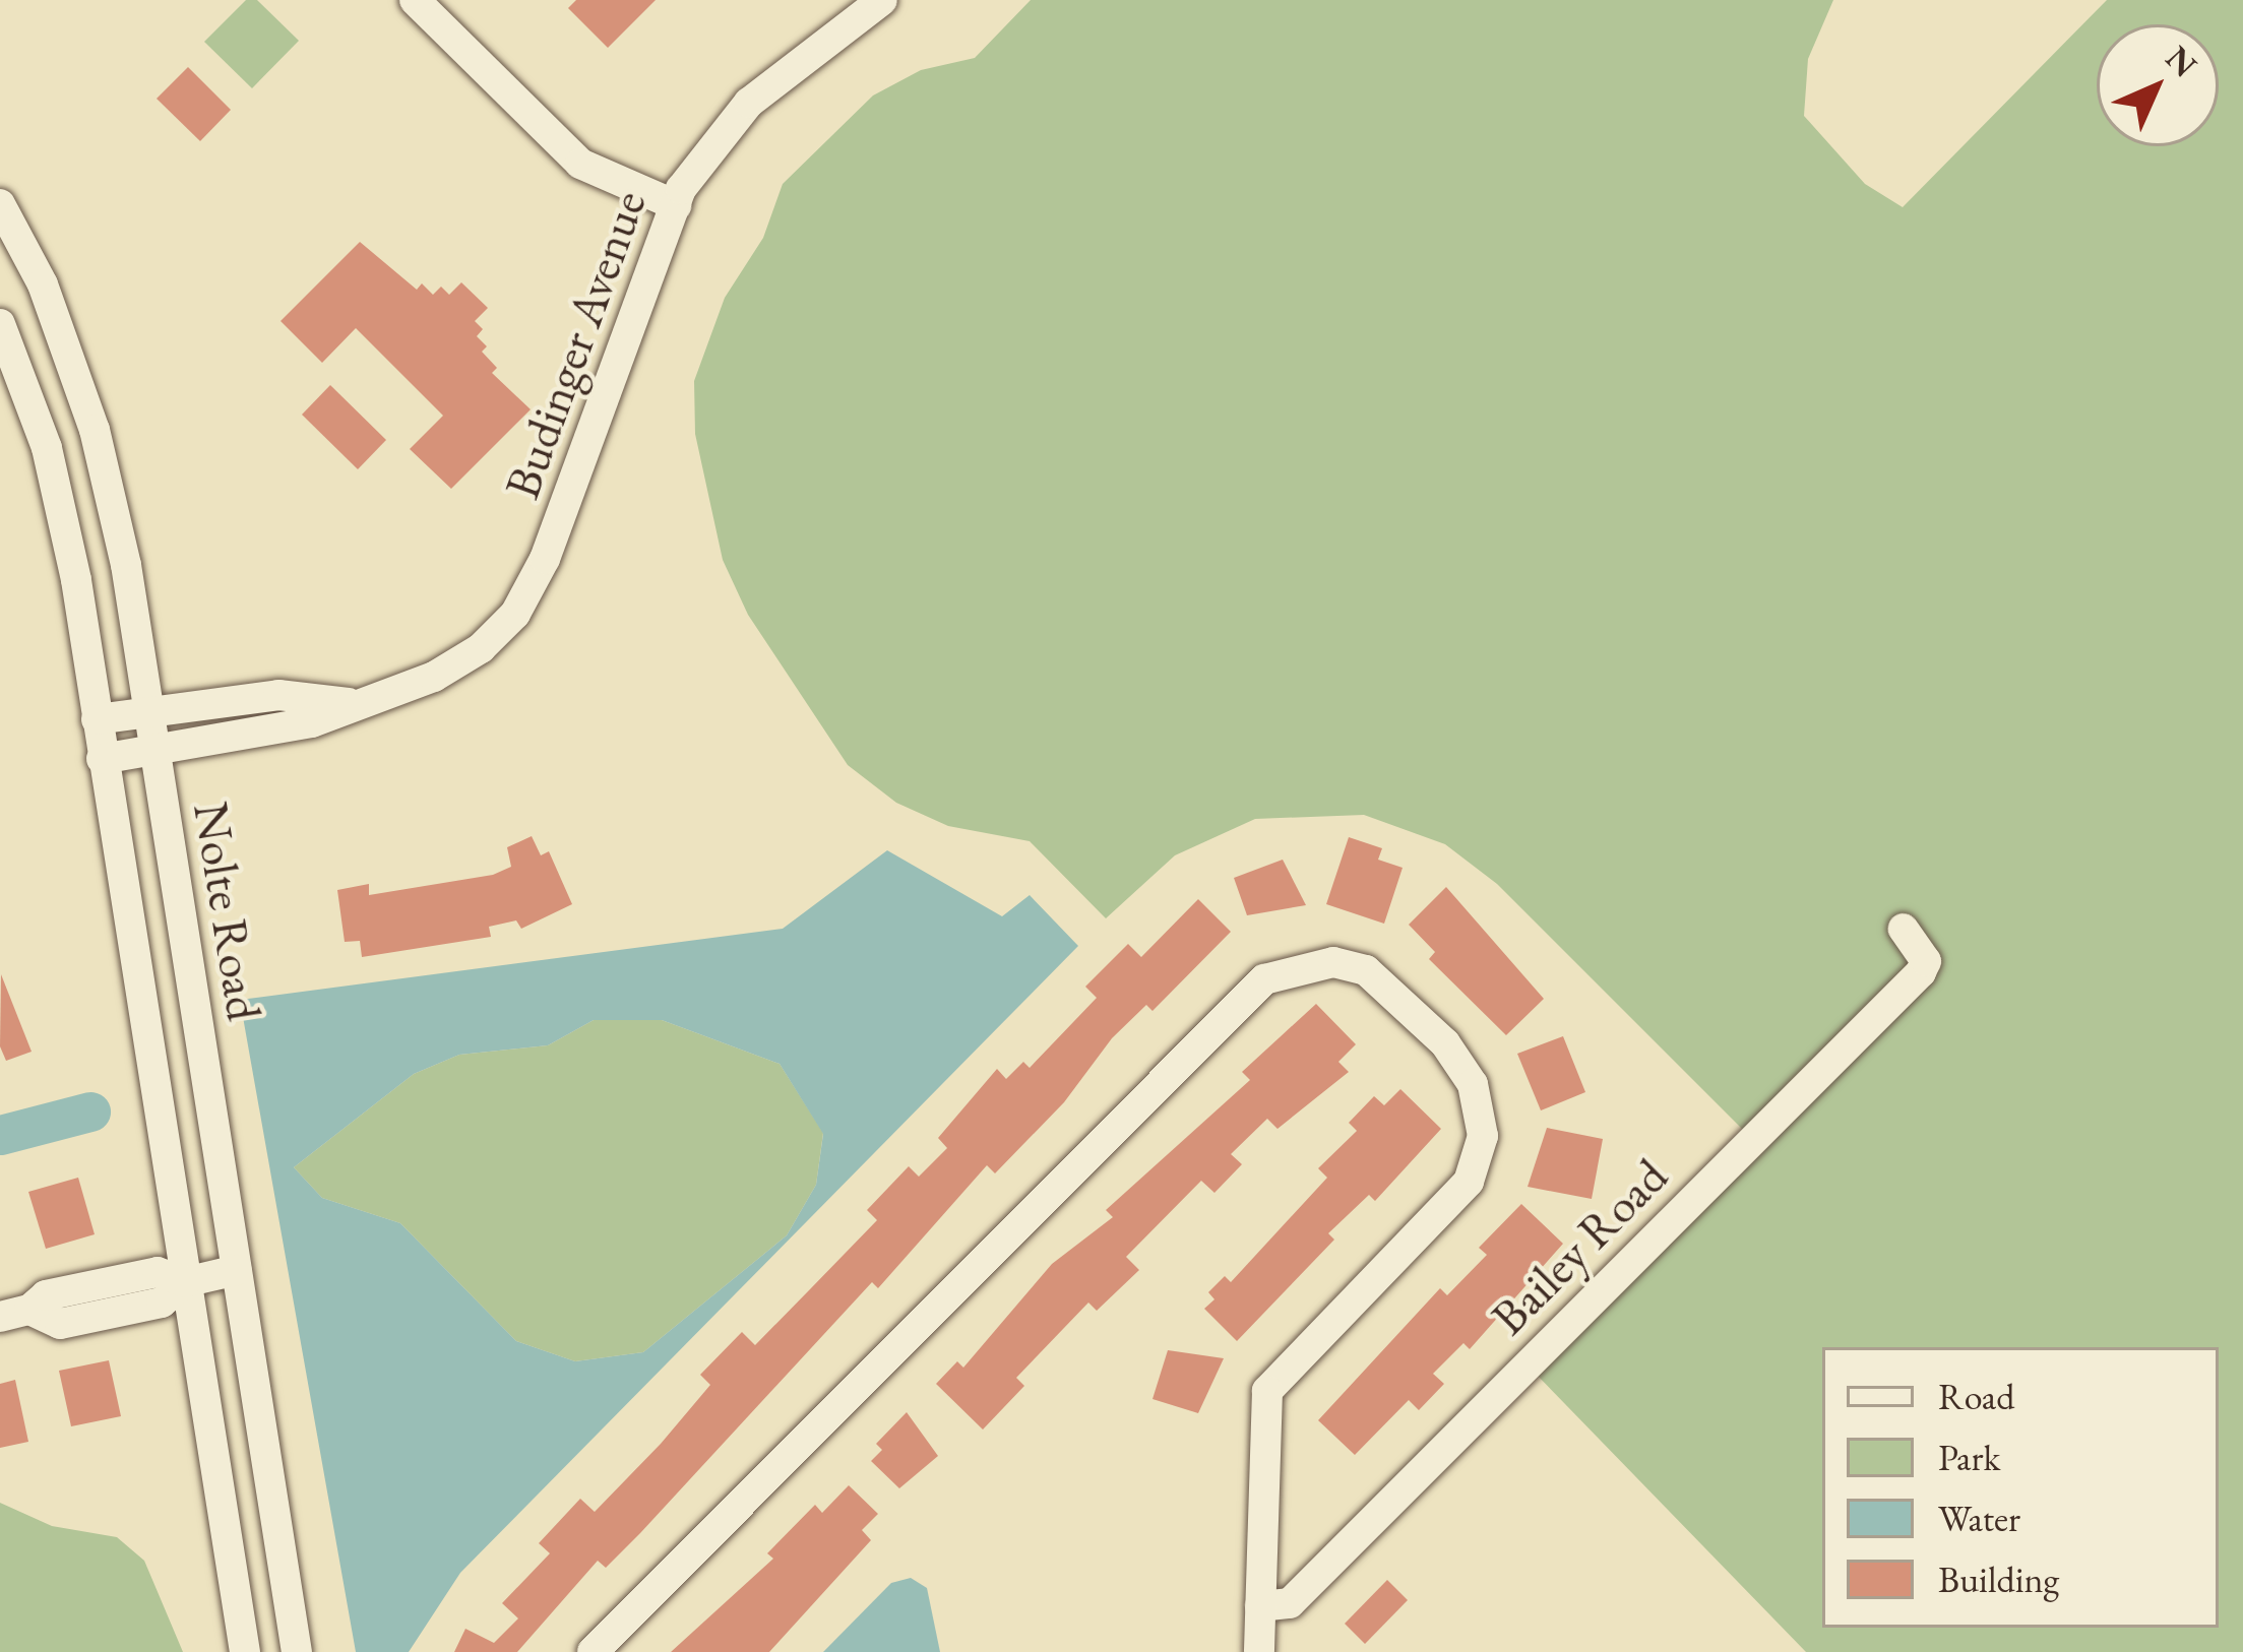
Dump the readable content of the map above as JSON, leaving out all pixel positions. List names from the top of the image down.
{
  "streets": {
    "street": ["Budinger Avenue", "Nolte Road", "Bailey Road"]
  },
  "crossings": [
    ["Budinger Avenue", "Nolte Road"]
  ],
  "legend": [
    "Road",
    "Park",
    "Water",
    "Building"
  ],
  "north": "top right"
}
